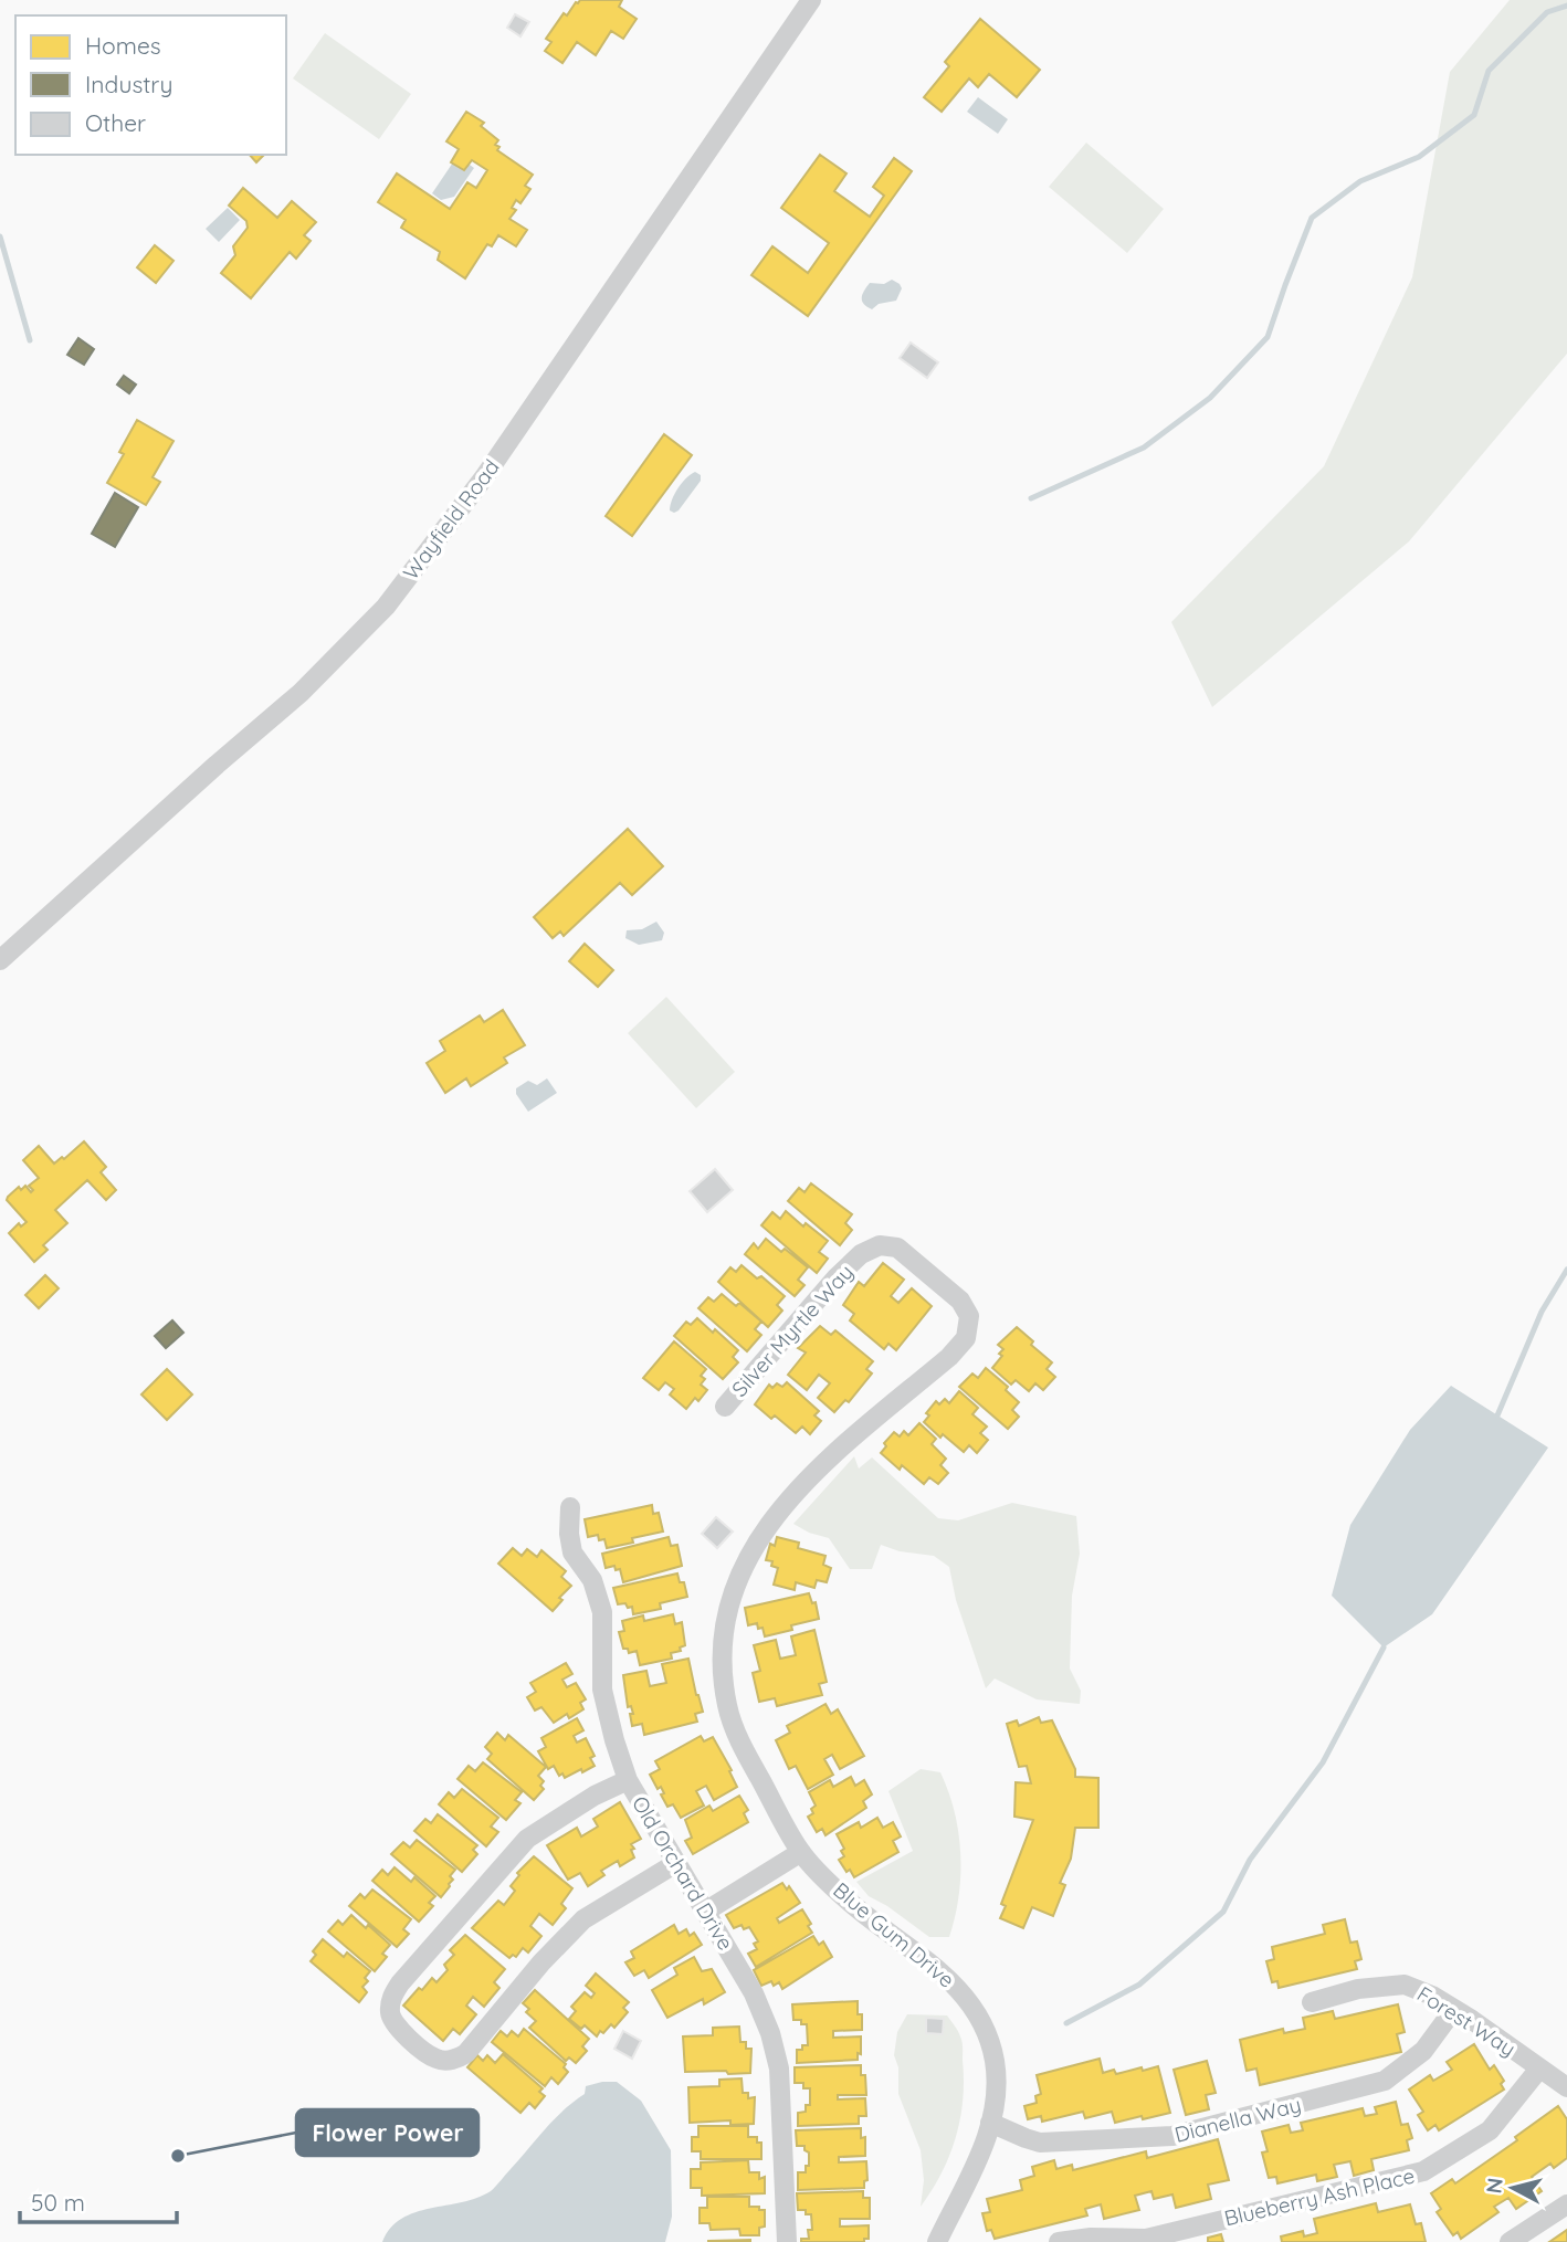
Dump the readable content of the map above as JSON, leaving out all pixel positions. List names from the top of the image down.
{
  "streets": {
    "street": [
      "Wayfield Road",
      "Silver Myrtle Way",
      "Old Orchard Drive",
      "Blue Gum Drive",
      "Forest Way",
      "Dianella Way",
      "Blueberry Ash Place"
    ]
  },
  "crossings": [
    ["Silver Myrtle Way", "Blue Gum Drive"],
    ["Blue Gum Drive", "Dianella Way"],
    ["Forest Way", "Dianella Way"],
    ["Forest Way", "Blueberry Ash Place"]
  ],
  "places": ["Flower Power"],
  "legend": ["Homes", "Industry", "Other"],
  "scale_bar": "50 m",
  "north": "left"
}
